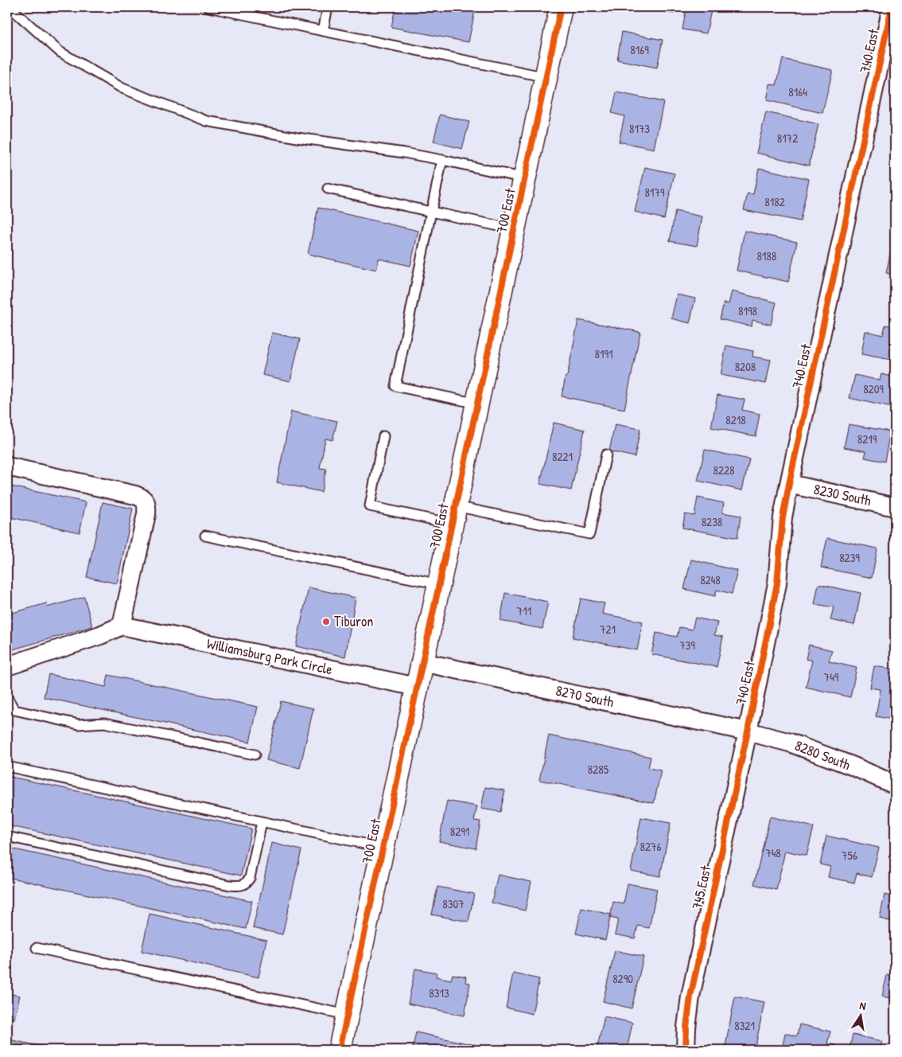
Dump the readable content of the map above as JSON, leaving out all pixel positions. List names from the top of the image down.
{
  "streets": {
    "main road": ["700 East"],
    "street": [
      "740 East",
      "8230 South",
      "Williamsburg Park Circle",
      "8270 South",
      "8280 South",
      "745 East"
    ]
  },
  "crossings": [
    ["740 East", "8230 South"],
    ["740 East", "8270 South"],
    ["740 East", "8280 South"],
    ["740 East", "745 East"],
    ["700 East", "Williamsburg Park Circle"],
    ["700 East", "8270 South"],
    ["8270 South", "8280 South"],
    ["8270 South", "745 East"],
    ["8280 South", "745 East"]
  ],
  "places": ["Tiburon"],
  "house_numbers": [
    "8169",
    "8164",
    "8173",
    "8172",
    "8179",
    "8182",
    "8188",
    "8198",
    "8191",
    "8208",
    "8209",
    "8218",
    "8219",
    "8221",
    "8228",
    "8238",
    "8239",
    "8248",
    "711",
    "721",
    "739",
    "749",
    "8285",
    "8291",
    "8276",
    "748",
    "756",
    "8307",
    "8290",
    "8313",
    "8321"
  ],
  "north": "top"
}
